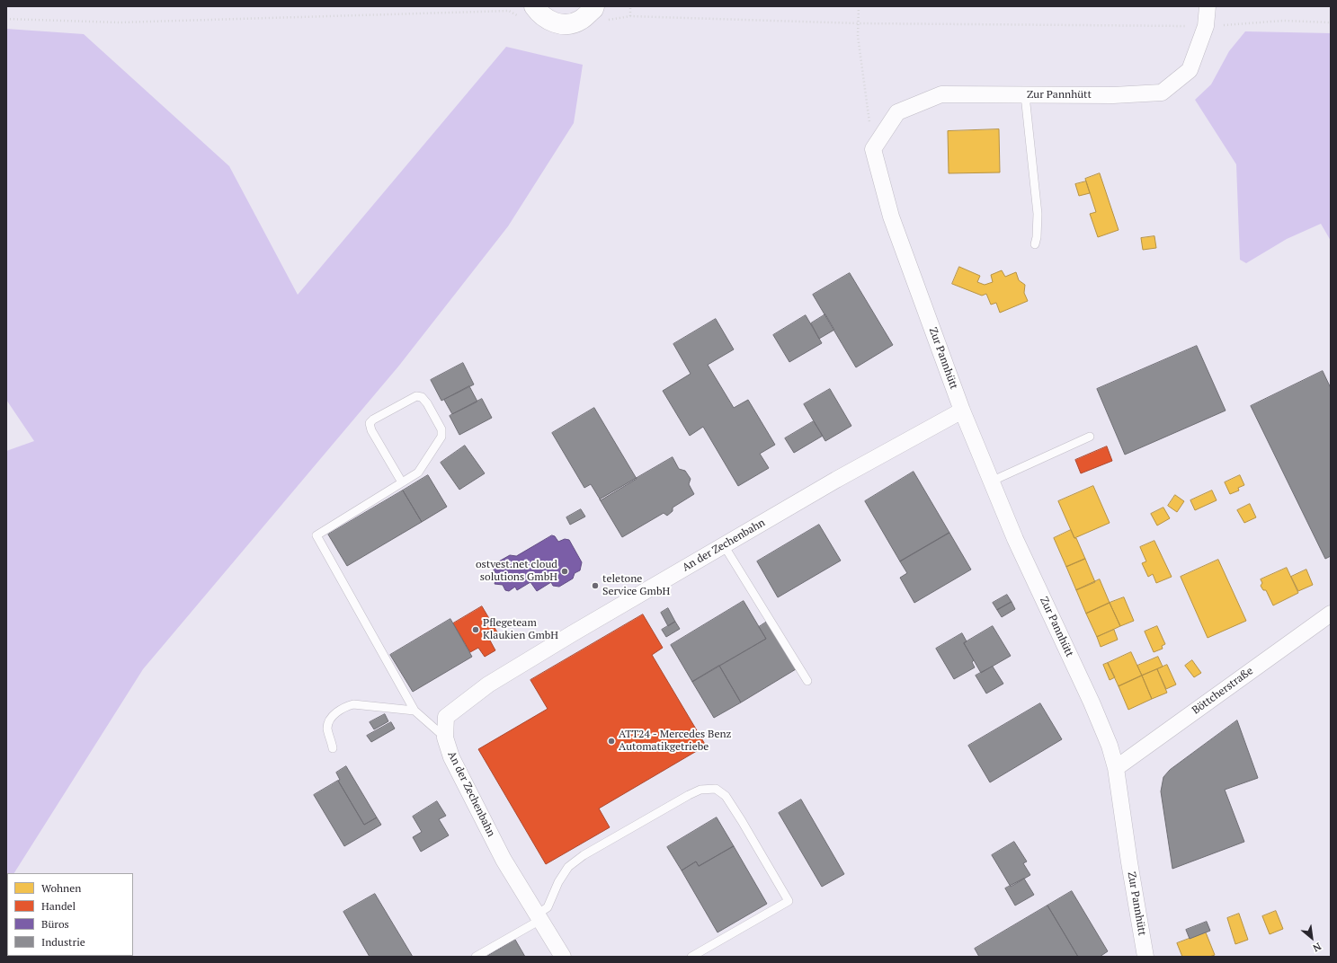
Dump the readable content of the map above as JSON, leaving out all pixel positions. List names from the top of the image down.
{
  "streets": {
    "street": ["Zur Pannhütt", "An der Zechenbahn", "Böttcherstraße"]
  },
  "crossings": [
    ["Zur Pannhütt", "An der Zechenbahn"],
    ["Zur Pannhütt", "Böttcherstraße"]
  ],
  "places": [
    "ostvest.net cloud solutions GmbH",
    "teletone Service GmbH",
    "Pflegeteam Klaukien GmbH",
    "ATT24 - Mercedes Benz Automatikgetriebe"
  ],
  "legend": [
    "Wohnen",
    "Handel",
    "Büros",
    "Industrie"
  ],
  "north": "bottom right"
}
